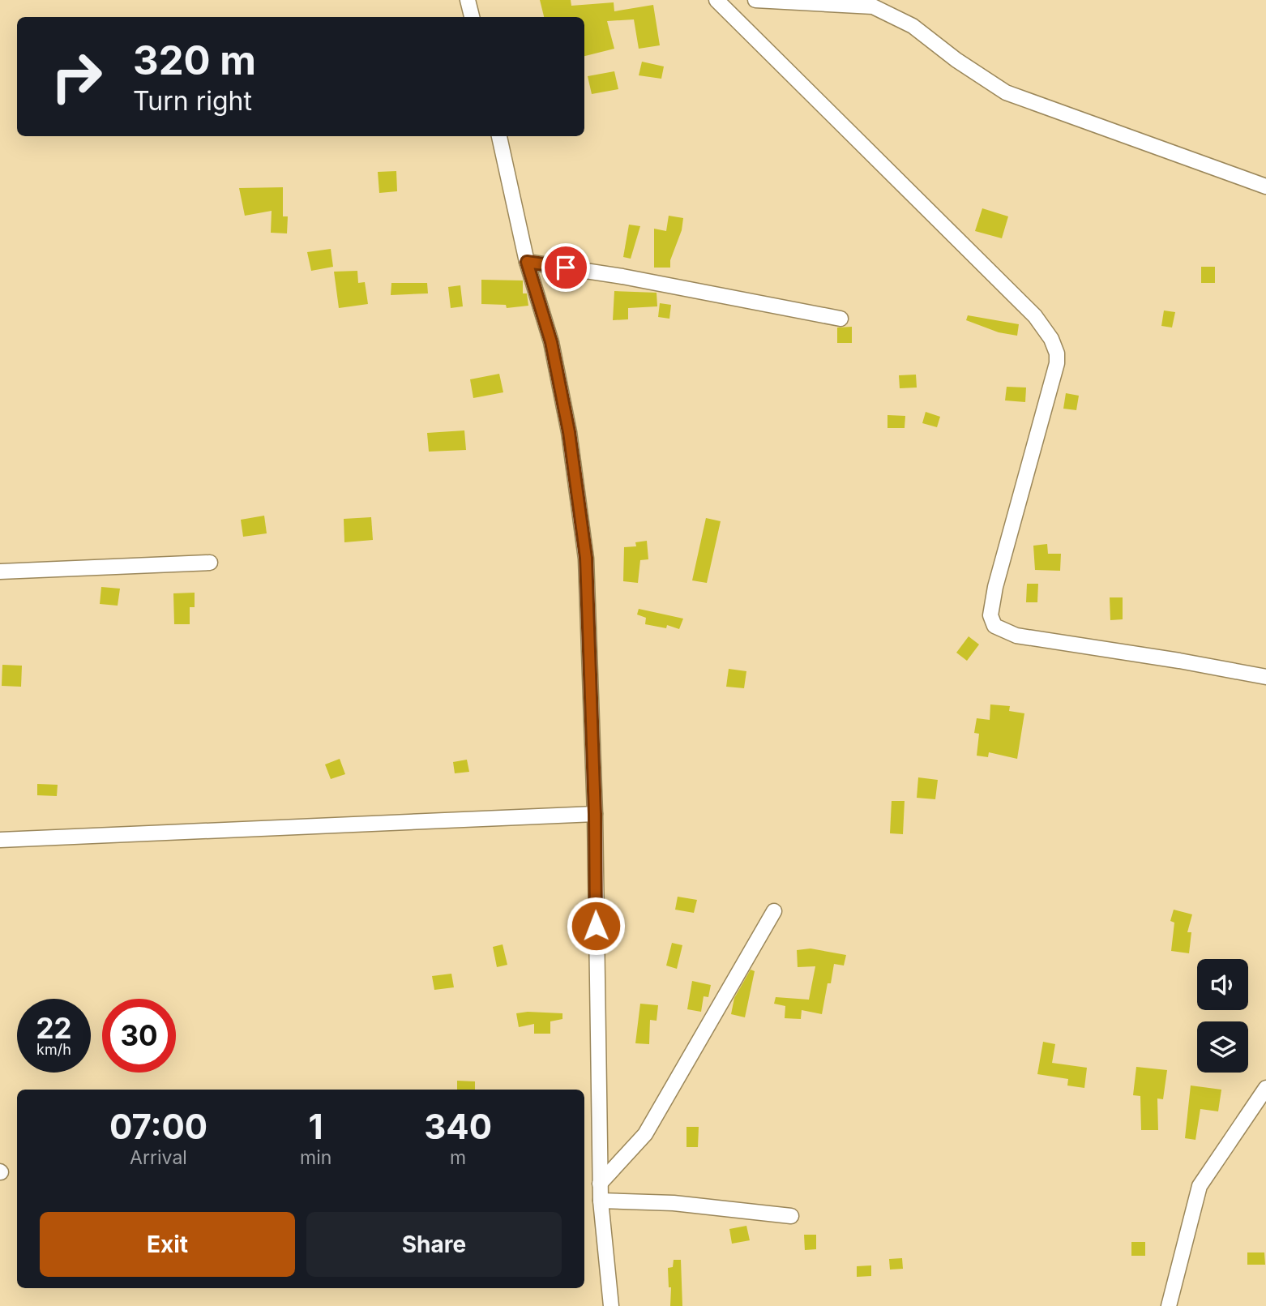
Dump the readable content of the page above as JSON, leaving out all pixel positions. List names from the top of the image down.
{
  "page": {
    "turn": ["320 m", "Turn right"],
    "speed": "22 km/h",
    "limit": "30",
    "eta": [
      "07:00",
      "Arrival",
      "1",
      "min",
      "340",
      "m"
    ],
    "buttons": ["Exit", "Share"]
  }
}
